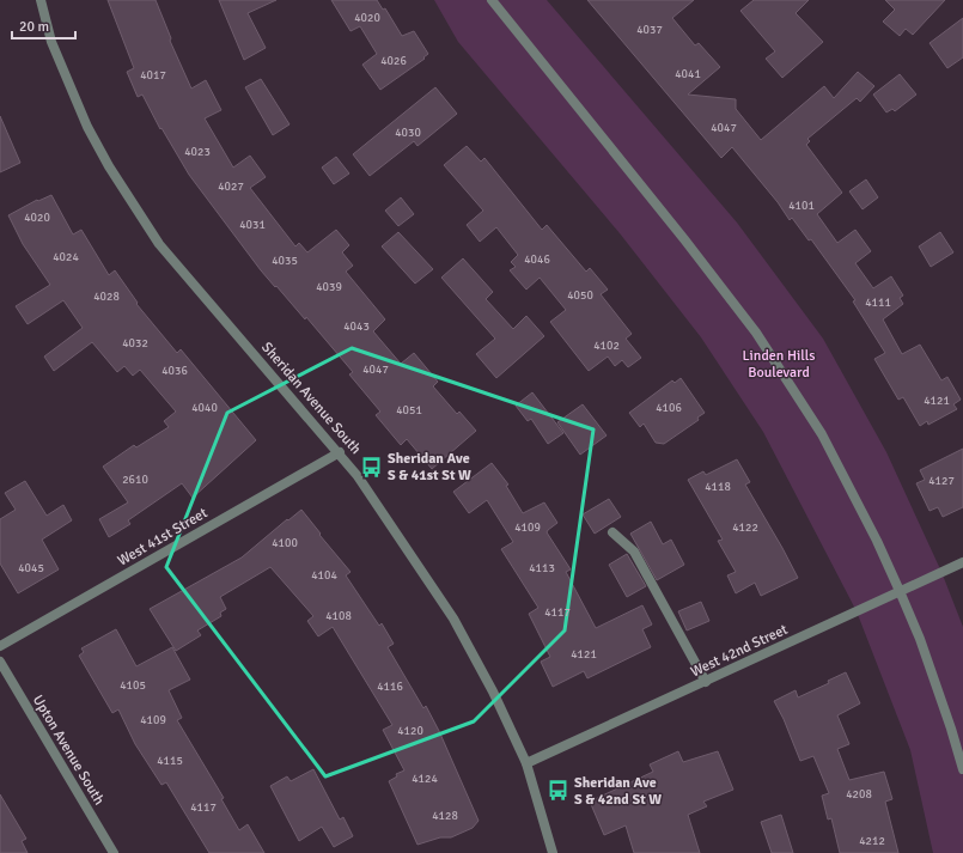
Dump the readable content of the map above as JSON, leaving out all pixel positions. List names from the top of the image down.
{
  "streets": {
    "street": [
      "Sheridan Avenue South",
      "West 41st Street",
      "West 42nd Street",
      "Upton Avenue South"
    ]
  },
  "crossings": [
    ["Sheridan Avenue South", "West 41st Street"],
    ["Sheridan Avenue South", "West 42nd Street"]
  ],
  "parks": ["Linden Hills Boulevard"],
  "places": {
    "bus stop": ["Sheridan Ave S & 41st St W", "Sheridan Ave S & 42nd St W"]
  },
  "house_numbers": [
    "4020",
    "4037",
    "4026",
    "4041",
    "4017",
    "4047",
    "4030",
    "4023",
    "4027",
    "4101",
    "4020",
    "4031",
    "4024",
    "4046",
    "4035",
    "4039",
    "4050",
    "4028",
    "4111",
    "4043",
    "4032",
    "4102",
    "4047",
    "4036",
    "4121",
    "4040",
    "4106",
    "4051",
    "2610",
    "4127",
    "4118",
    "4109",
    "4122",
    "4100",
    "4045",
    "4113",
    "4104",
    "4117",
    "4108",
    "4121",
    "4105",
    "4116",
    "4109",
    "4120",
    "4115",
    "4124",
    "4208",
    "4117",
    "4128",
    "4212"
  ],
  "scale_bar": "20 m"
}
